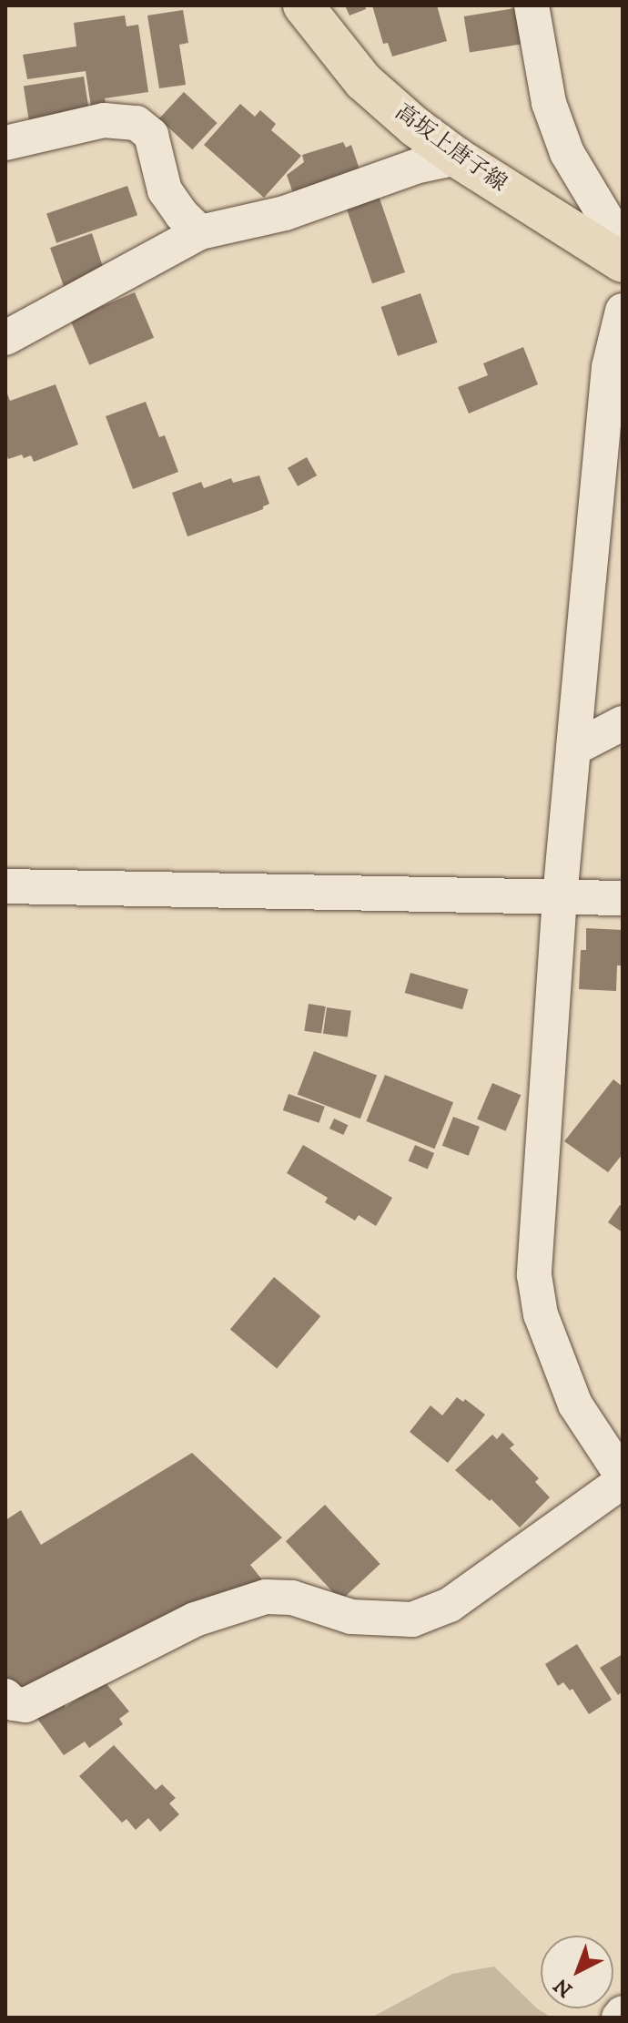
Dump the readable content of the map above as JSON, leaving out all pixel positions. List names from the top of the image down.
{
  "streets": {
    "main road": ["高坂上唐子線"]
  },
  "north": "bottom left"
}
